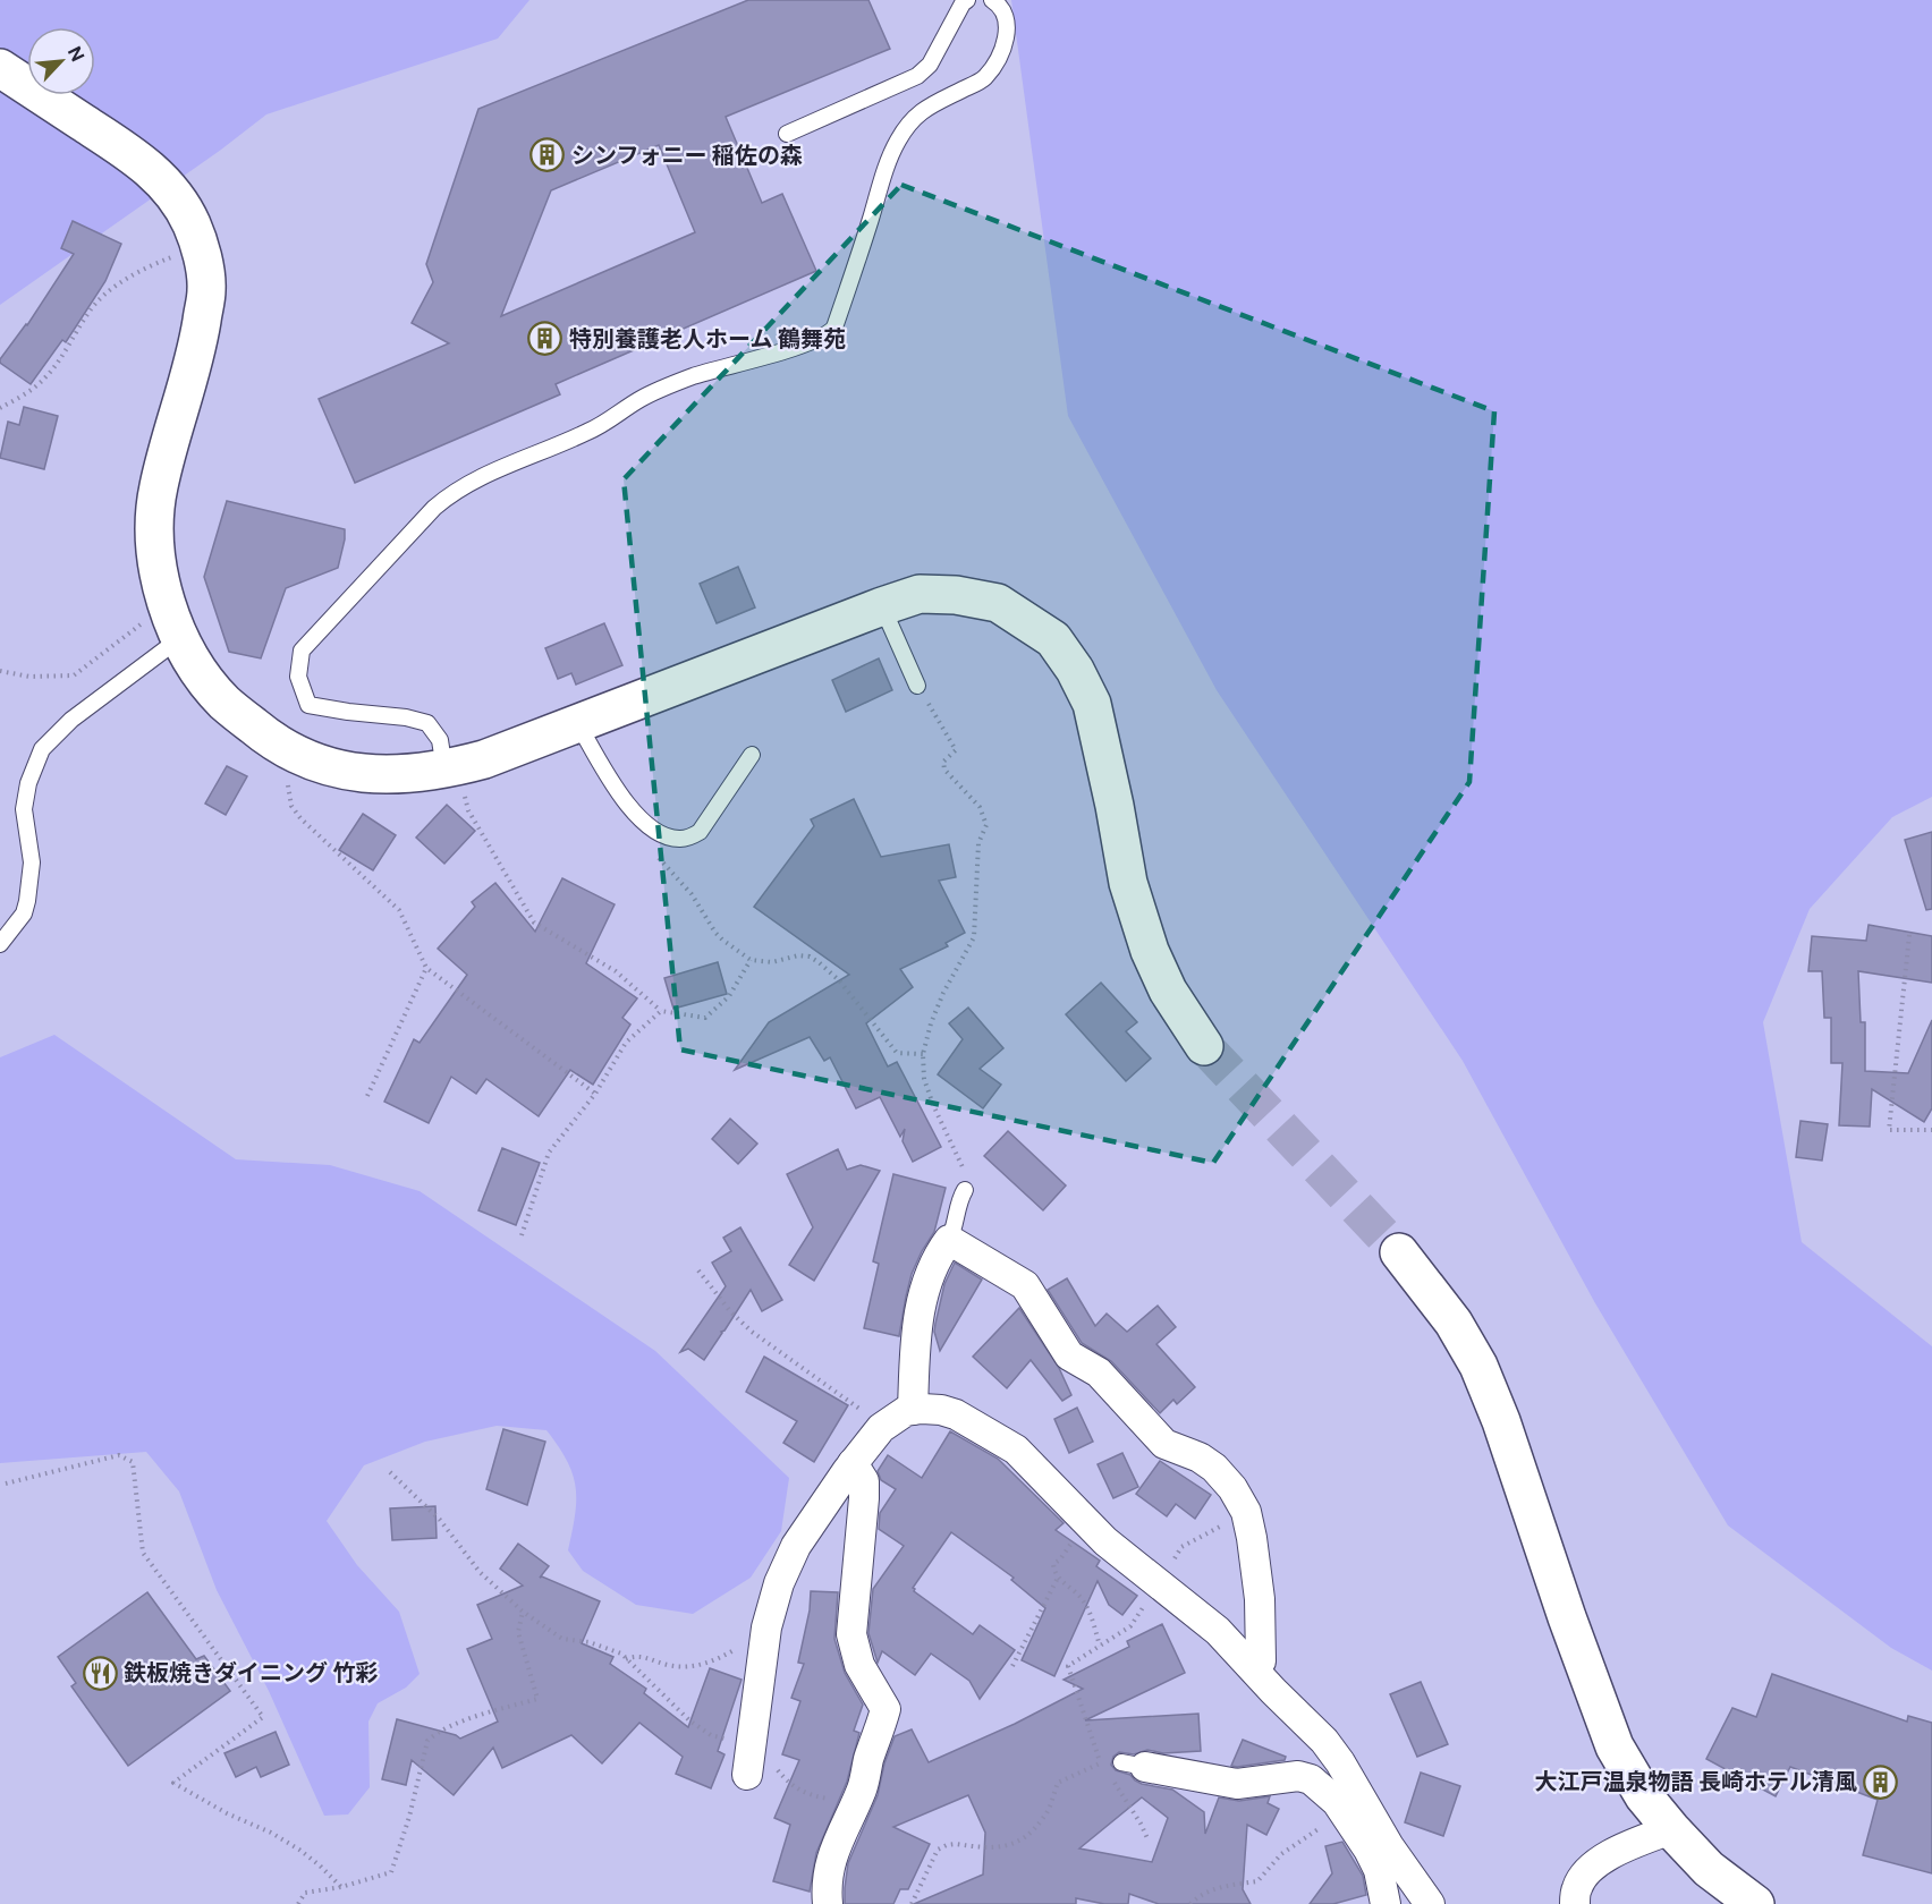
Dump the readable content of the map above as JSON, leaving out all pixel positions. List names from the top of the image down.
{
  "places": {
    "building": ["シンフォニー 稲佐の森", "特別養護老人ホーム 鶴舞苑", "大江戸温泉物語 長崎ホテル清風"],
    "restaurant": ["鉄板焼きダイニング 竹彩"]
  },
  "north": "top right"
}
